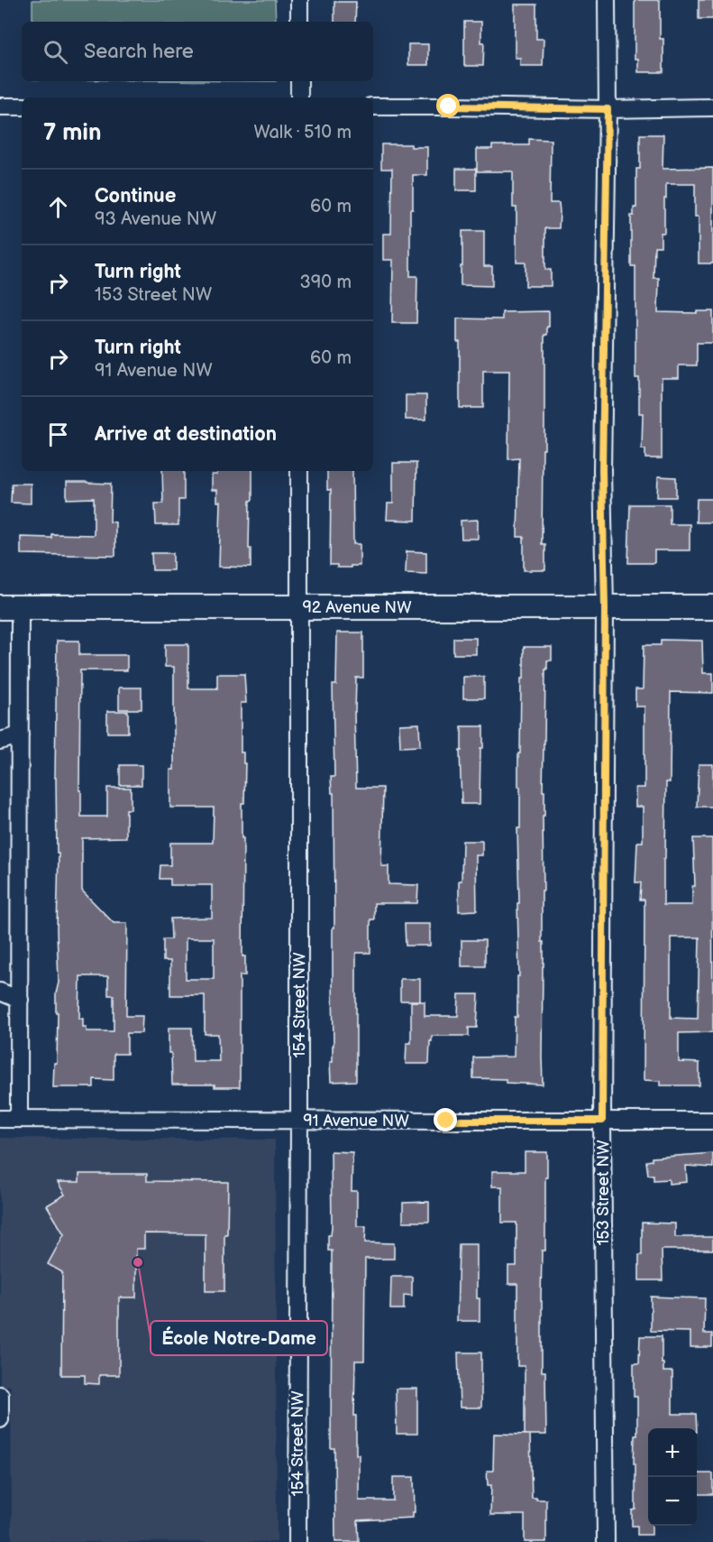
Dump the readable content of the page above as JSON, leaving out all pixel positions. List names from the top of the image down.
{
  "streets": {
    "street": [
      "92 Avenue NW",
      "154 Street NW",
      "91 Avenue NW",
      "153 Street NW"
    ]
  },
  "crossings": [
    ["92 Avenue NW", "154 Street NW"],
    ["92 Avenue NW", "153 Street NW"],
    ["154 Street NW", "91 Avenue NW"],
    ["91 Avenue NW", "153 Street NW"]
  ],
  "places": ["École Notre-Dame"],
  "page": {
    "search": "Search here",
    "heading": ["7 min", "Walk · 510 m"],
    "list": [
      ["Continue", "93 Avenue NW", "60 m"],
      ["Turn right", "153 Street NW", "390 m"],
      ["Turn right", "91 Avenue NW", "60 m"],
      "Arrive at destination"
    ],
    "map_buttons": ["+", "−"]
  }
}
